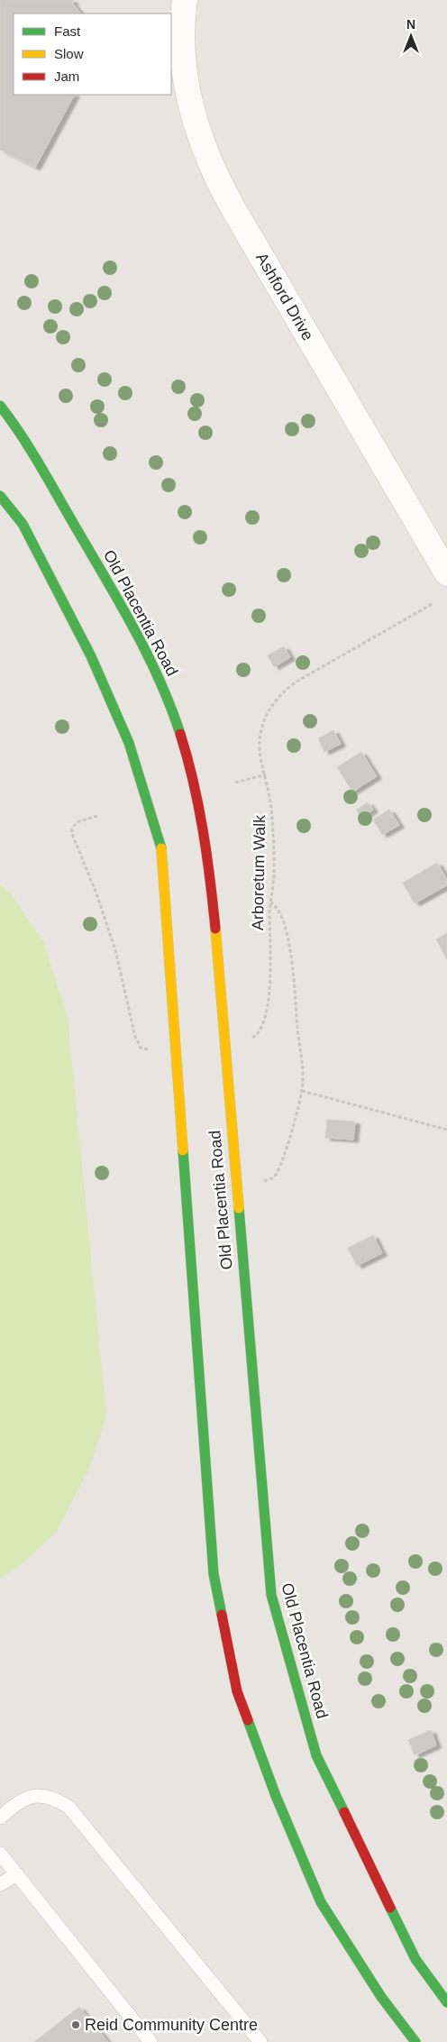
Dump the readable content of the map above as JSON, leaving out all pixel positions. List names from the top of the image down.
{
  "streets": {
    "main road": ["Old Placentia Road"],
    "street": ["Ashford Drive"],
    "path": ["Arboretum Walk"]
  },
  "places": ["Reid Community Centre"],
  "legend": ["Fast", "Slow", "Jam"],
  "north": "top"
}
